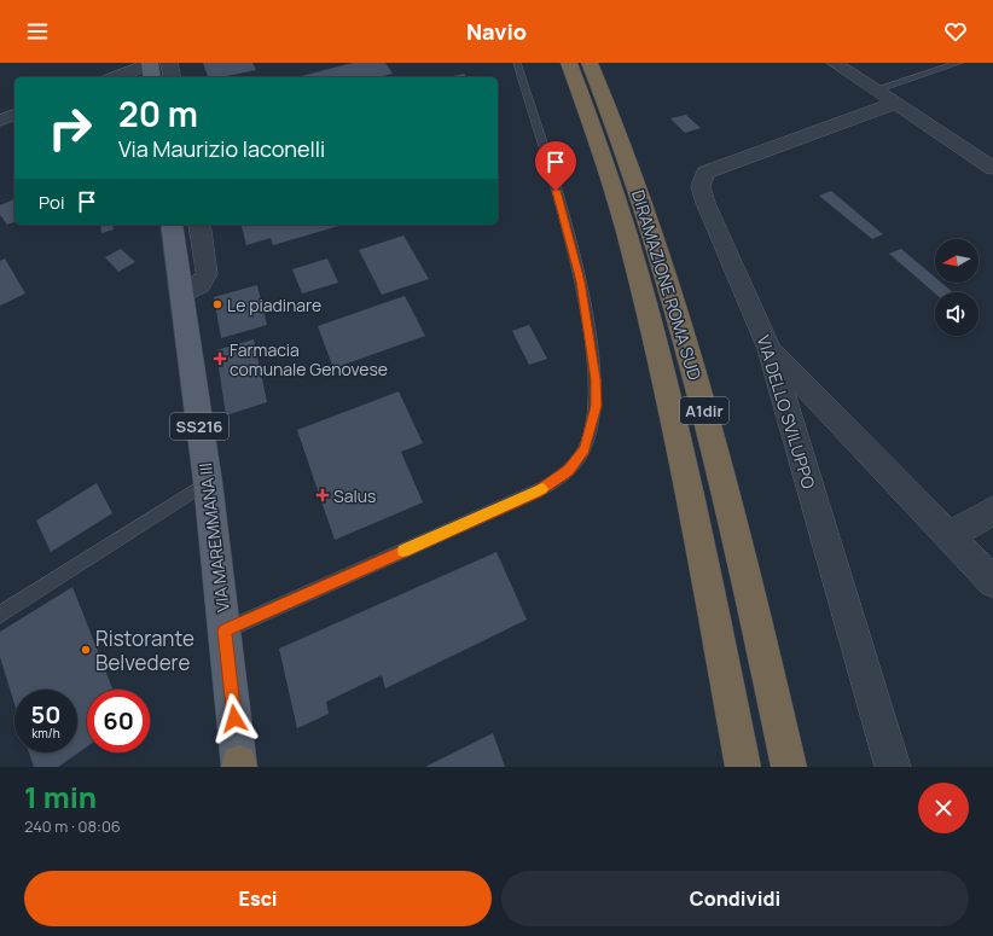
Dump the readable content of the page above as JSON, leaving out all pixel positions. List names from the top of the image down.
{
  "streets": {
    "highway": ["DIRAMAZIONE ROMA SUD", "A1dir"],
    "main road": ["SS216", "VIA MAREMMANA III"],
    "street": ["VIA DELLO SVILUPPO"]
  },
  "places": {
    "other": ["Le piadinare", "Ristorante Belvedere"],
    "health": ["Farmacia comunale Genovese", "Salus"]
  },
  "north": "left",
  "page": {
    "header": "Navio",
    "turn": ["20 m", "Via Maurizio Iaconelli"],
    "then": "Poi",
    "speed": "50 km/h",
    "limit": "60",
    "heading": ["1 min", "240 m · 08:06"],
    "buttons": ["Esci", "Condividi"]
  }
}
